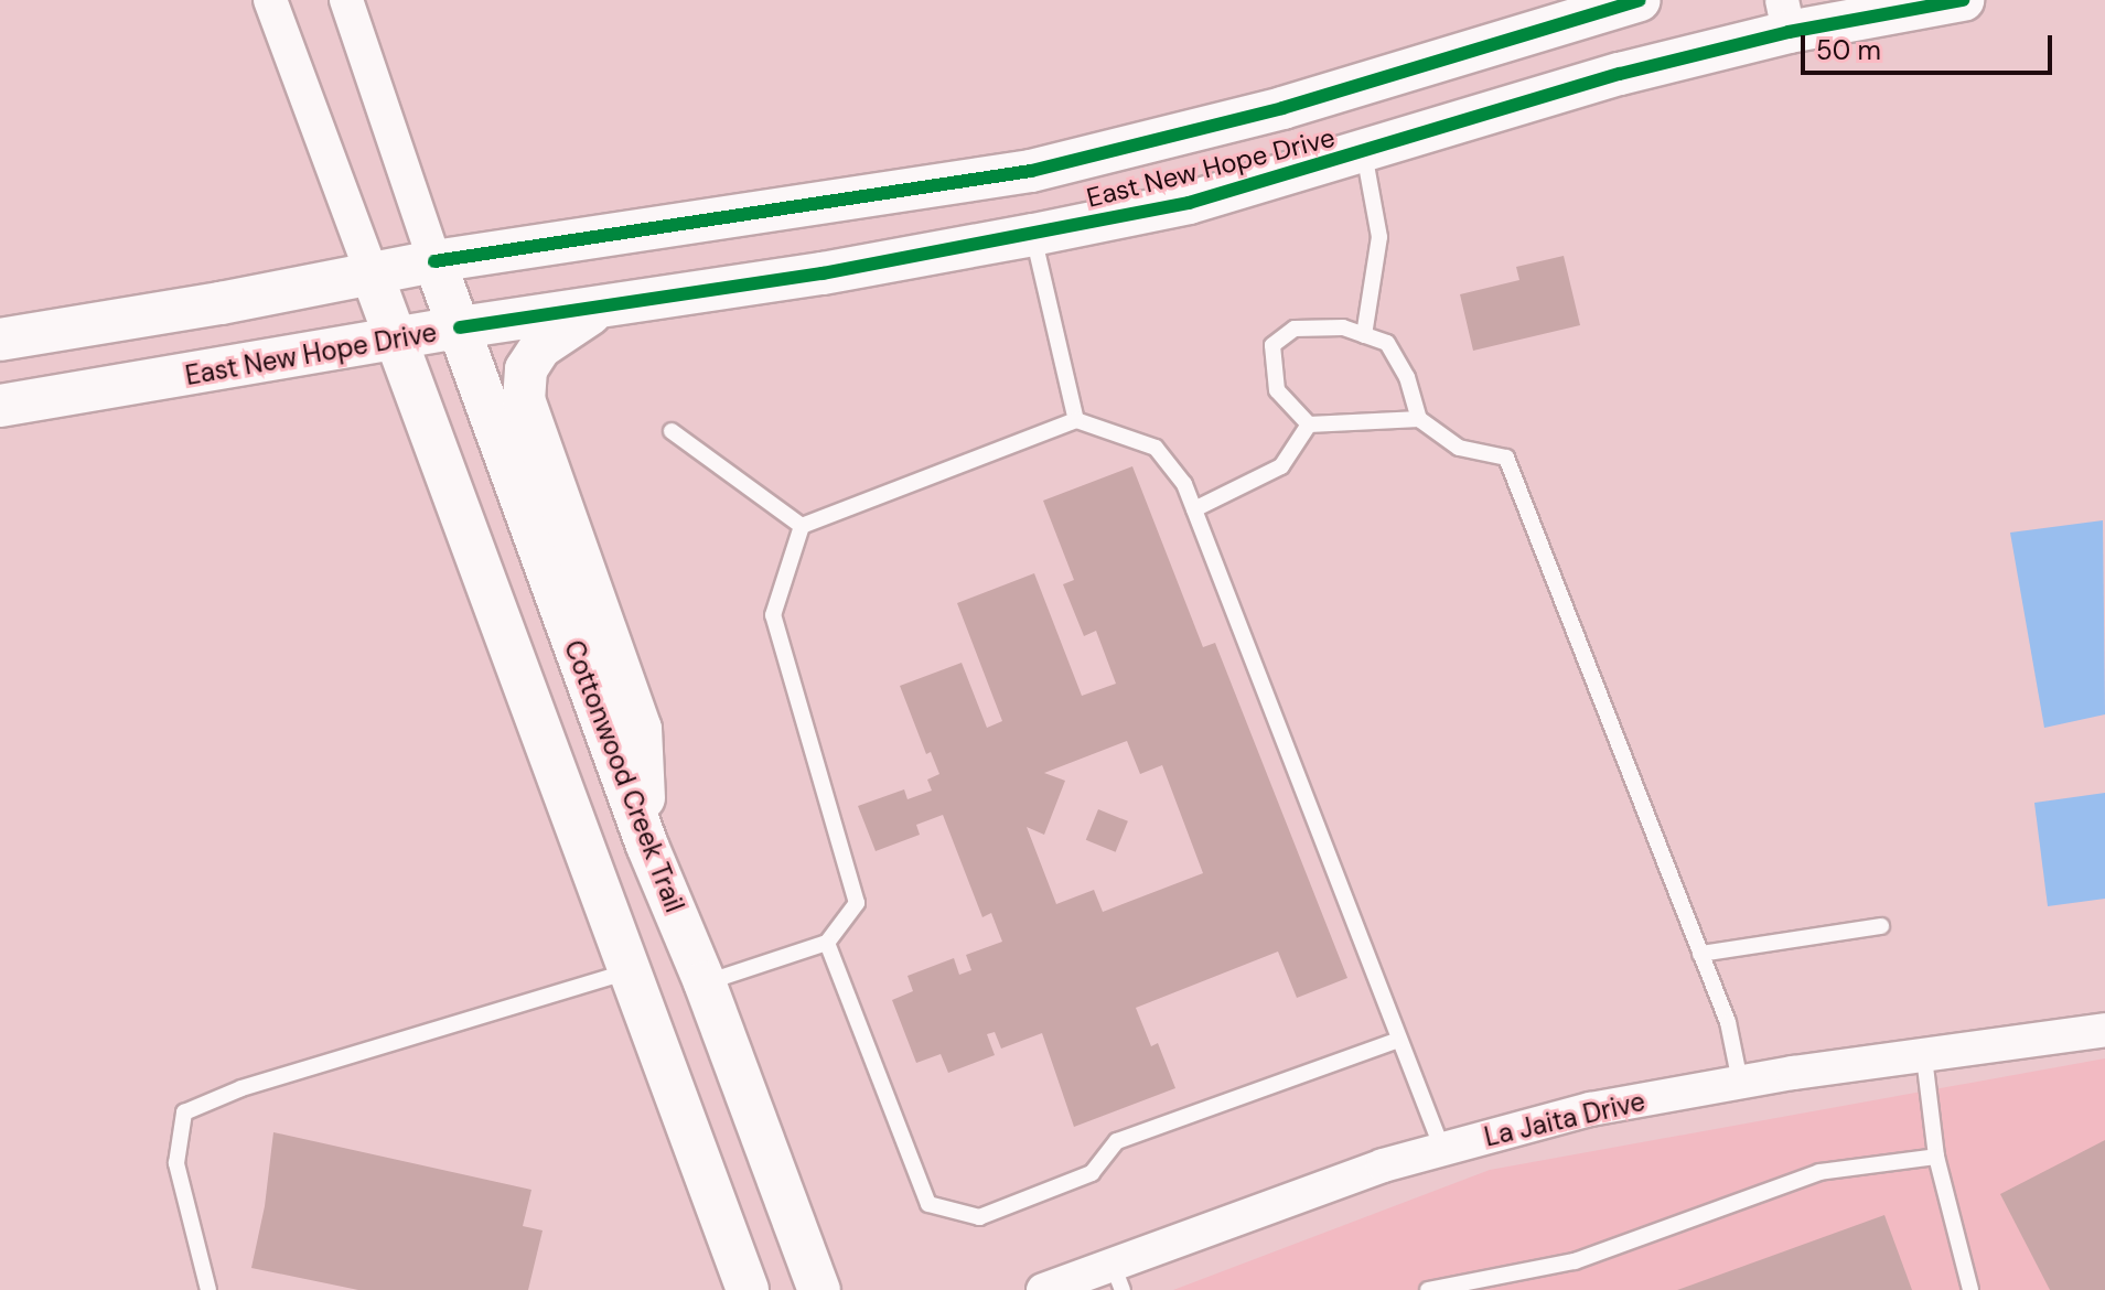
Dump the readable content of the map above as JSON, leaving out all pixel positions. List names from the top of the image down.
{
  "streets": {
    "street": ["East New Hope Drive", "Cottonwood Creek Trail", "La Jaita Drive"]
  },
  "crossings": [
    ["East New Hope Drive", "Cottonwood Creek Trail"]
  ],
  "scale_bar": "50 m"
}
